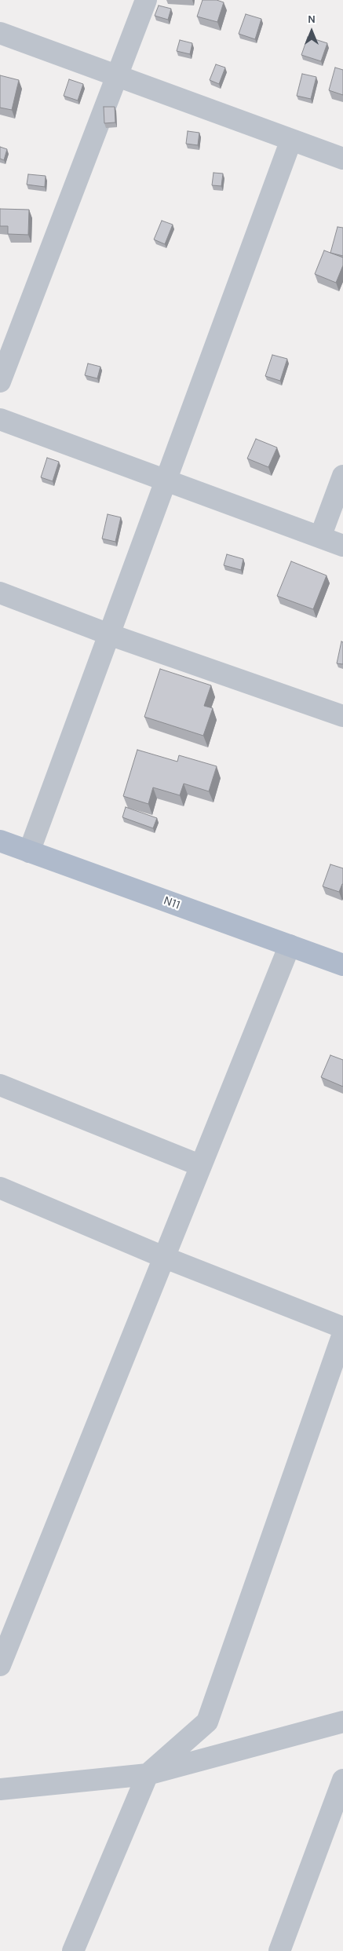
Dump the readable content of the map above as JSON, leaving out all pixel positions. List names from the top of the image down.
{
  "streets": {
    "main road": ["N11"]
  },
  "north": "top"
}
